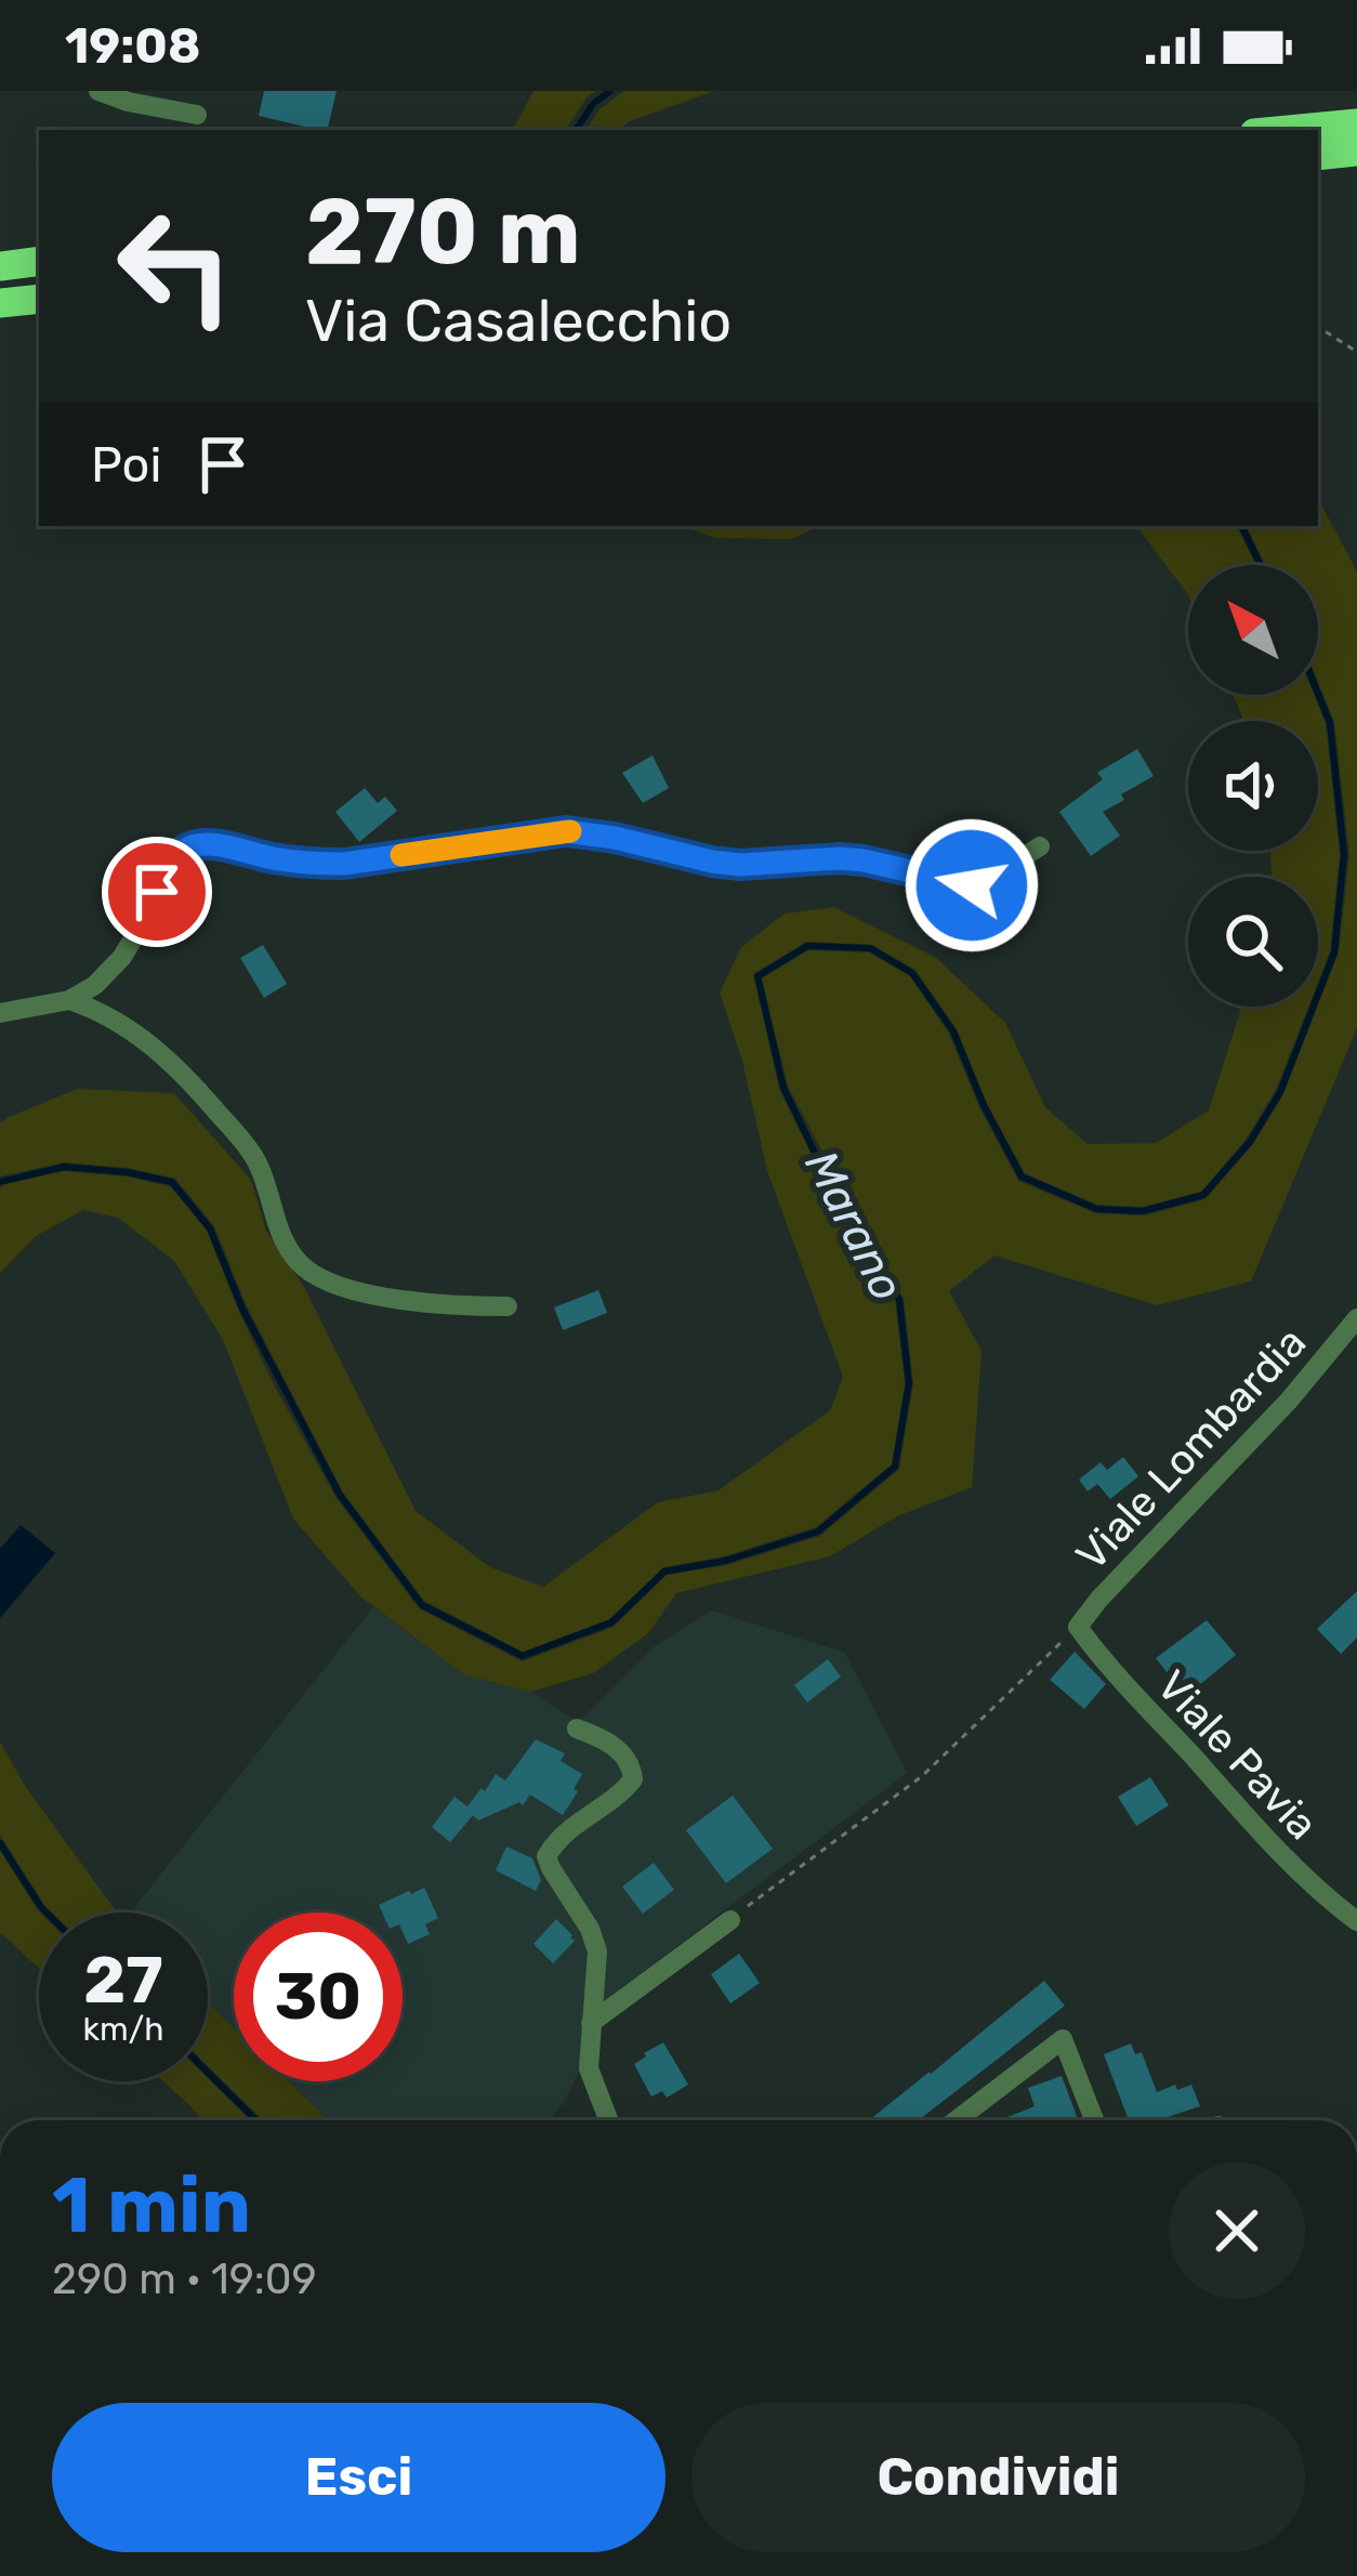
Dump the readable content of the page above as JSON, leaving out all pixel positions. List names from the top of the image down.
{
  "streets": {
    "street": ["Viale Lombardia", "Viale Pavia"]
  },
  "crossings": [
    ["Viale Lombardia", "Viale Pavia"]
  ],
  "water": ["Marano"],
  "north": "top left",
  "page": {
    "status": "19:08",
    "turn": ["270 m", "Via Casalecchio"],
    "then": "Poi",
    "speed": "27 km/h",
    "limit": "30",
    "heading": ["1 min", "290 m · 19:09"],
    "buttons": ["Esci", "Condividi"]
  }
}
